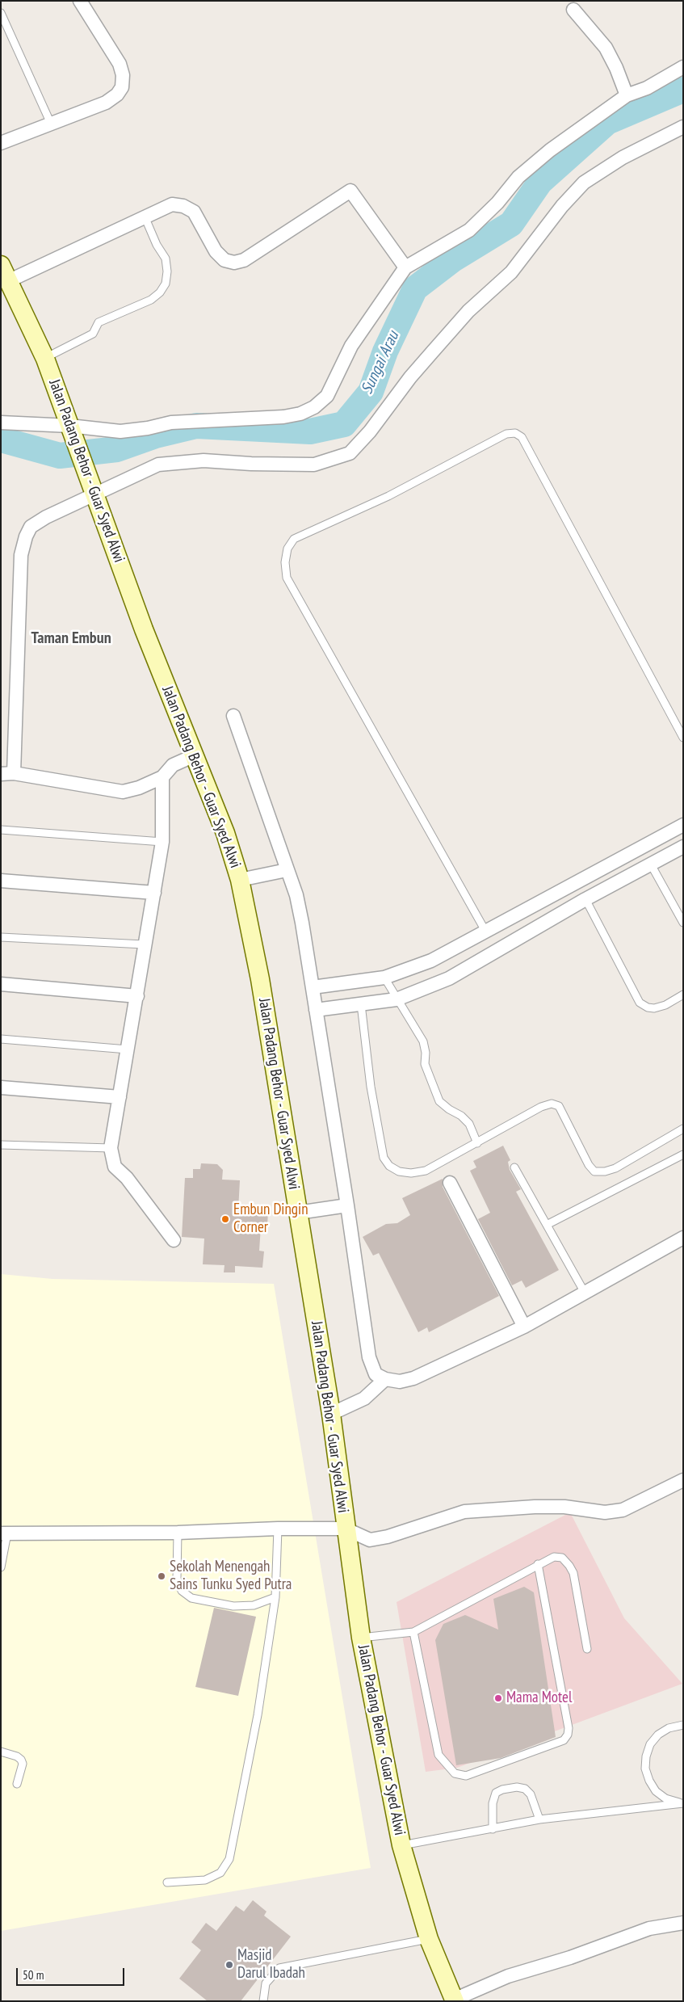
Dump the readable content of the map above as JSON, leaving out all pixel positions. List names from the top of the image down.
{
  "streets": {
    "main road": ["Jalan Padang Behor - Guar Syed Alwi"]
  },
  "districts": ["Taman Embun"],
  "water": ["Sungai Arau"],
  "places": [
    "Embun Dingin Corner",
    "Sekolah Menengah Sains Tunku Syed Putra",
    "Mama Motel",
    "Masjid Darul Ibadah"
  ],
  "scale_bar": "50 m"
}
